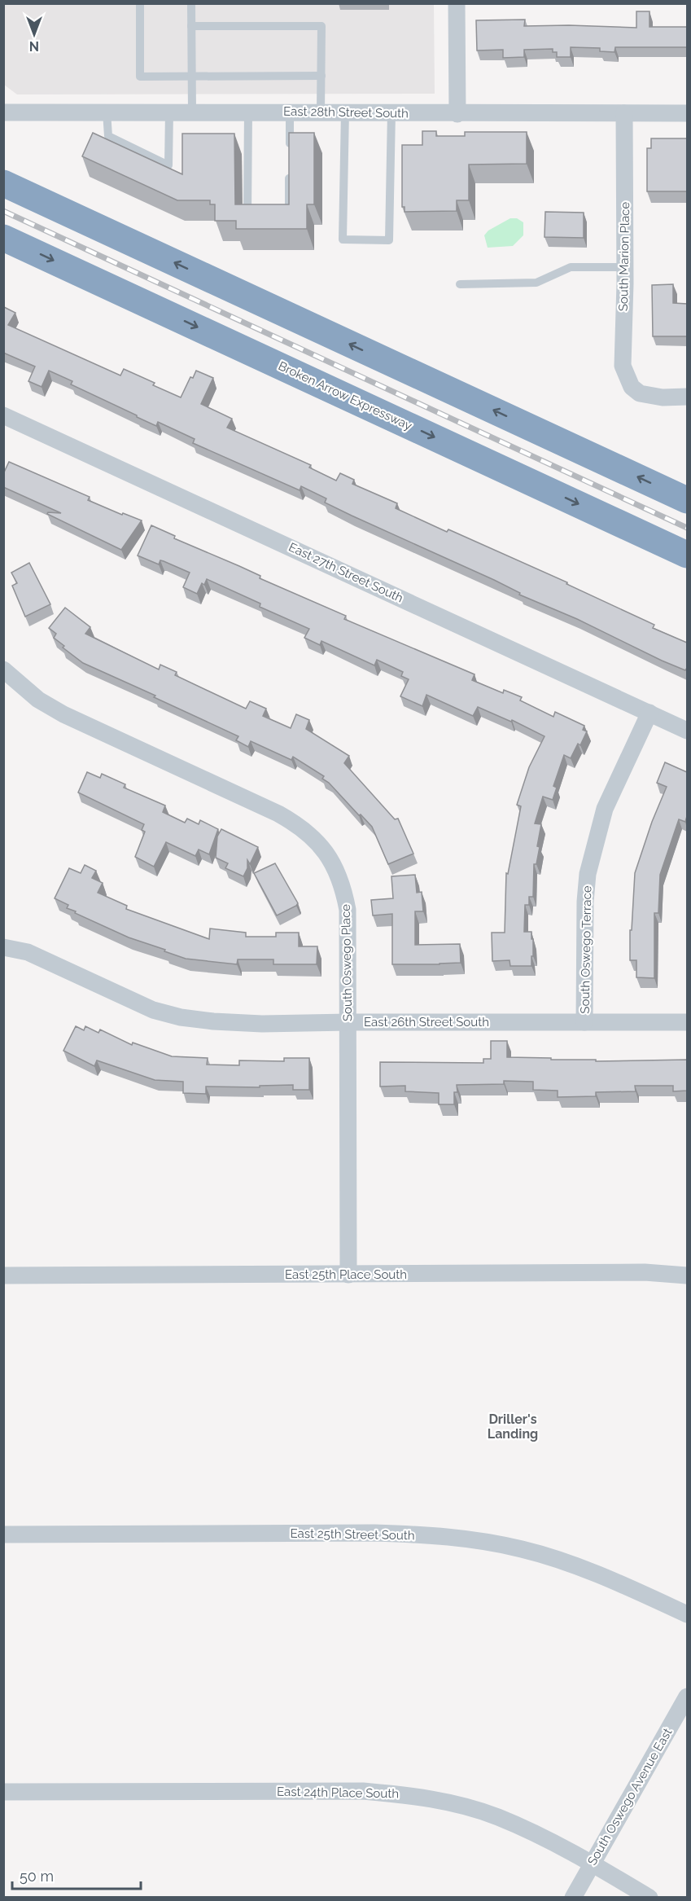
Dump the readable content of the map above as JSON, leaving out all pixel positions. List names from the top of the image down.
{
  "streets": {
    "highway": ["Broken Arrow Expressway"],
    "street": [
      "East 28th Street South",
      "South Marion Place",
      "East 27th Street South",
      "South Oswego Terrace",
      "South Oswego Place",
      "East 26th Street South",
      "East 25th Place South",
      "East 25th Street South",
      "East 24th Place South",
      "South Oswego Avenue East"
    ]
  },
  "crossings": [
    ["East 28th Street South", "South Marion Place"],
    ["East 27th Street South", "South Oswego Terrace"],
    ["South Oswego Terrace", "East 26th Street South"],
    ["South Oswego Place", "East 26th Street South"],
    ["South Oswego Place", "East 25th Place South"],
    ["East 24th Place South", "South Oswego Avenue East"]
  ],
  "districts": ["Driller's Landing"],
  "scale_bar": "50 m",
  "north": "bottom"
}
